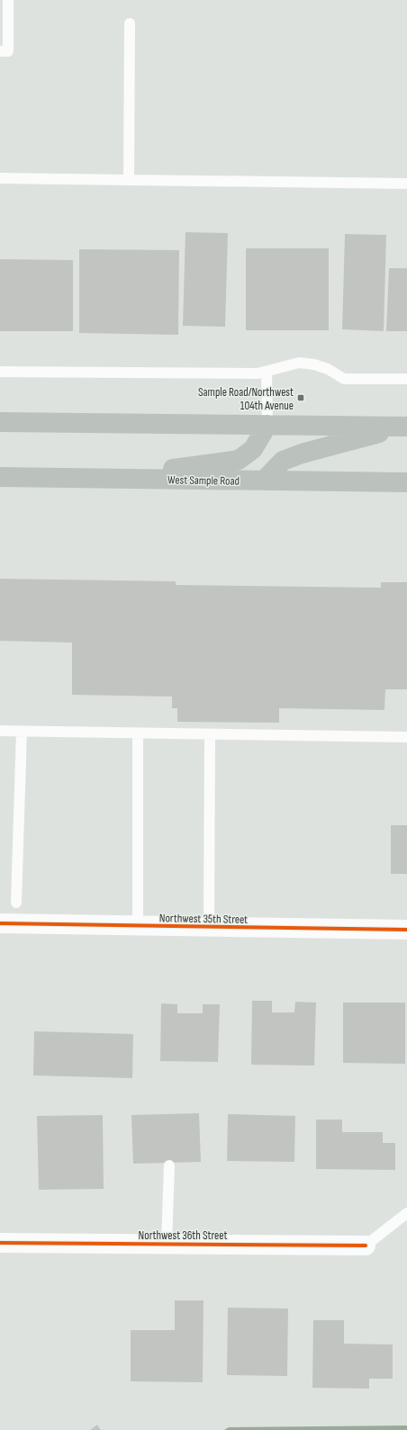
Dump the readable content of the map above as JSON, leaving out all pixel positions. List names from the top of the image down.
{
  "streets": {
    "main road": ["West Sample Road"],
    "street": ["Northwest 35th Street", "Northwest 36th Street"]
  },
  "places": {
    "transit": ["Sample Road/Northwest 104th Avenue"]
  }
}
